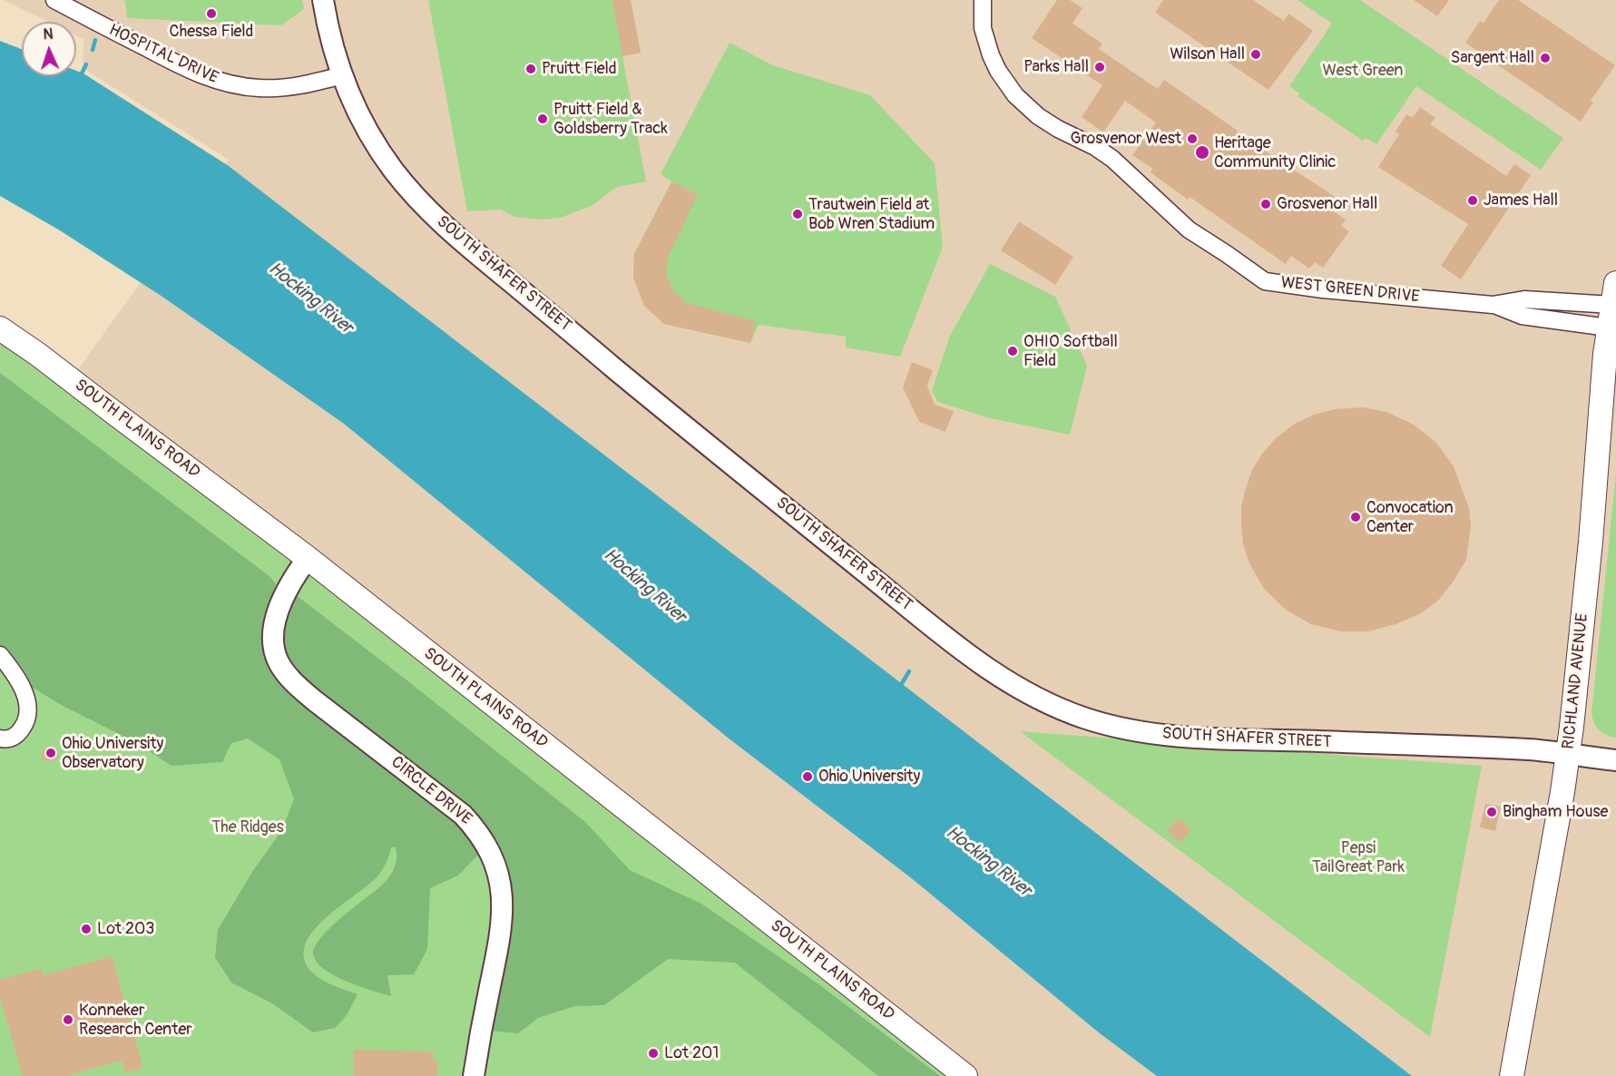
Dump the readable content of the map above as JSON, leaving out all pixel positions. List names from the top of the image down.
{
  "streets": {
    "main road": ["SOUTH PLAINS ROAD", "RICHLAND AVENUE"],
    "street": [
      "HOSPITAL DRIVE",
      "SOUTH SHAFER STREET",
      "WEST GREEN DRIVE",
      "CIRCLE DRIVE"
    ]
  },
  "crossings": [
    ["HOSPITAL DRIVE", "SOUTH SHAFER STREET"],
    ["SOUTH SHAFER STREET", "RICHLAND AVENUE"],
    ["WEST GREEN DRIVE", "RICHLAND AVENUE"],
    ["SOUTH PLAINS ROAD", "CIRCLE DRIVE"]
  ],
  "water": ["Hocking River"],
  "parks": ["West Green", "The Ridges", "Pepsi TailGreat Park"],
  "places": [
    "Chessa Field",
    "Wilson Hall",
    "Sargent Hall",
    "Parks Hall",
    "Pruitt Field",
    "Pruitt Field & Goldsberry Track",
    "Grosvenor West",
    "Heritage Community Clinic",
    "James Hall",
    "Grosvenor Hall",
    "Trautwein Field at Bob Wren Stadium",
    "OHIO Softball Field",
    "Convocation Center",
    "Ohio University Observatory",
    "Ohio University",
    "Bingham House",
    "Lot 203",
    "Konneker Research Center",
    "Lot 201"
  ],
  "north": "top"
}
